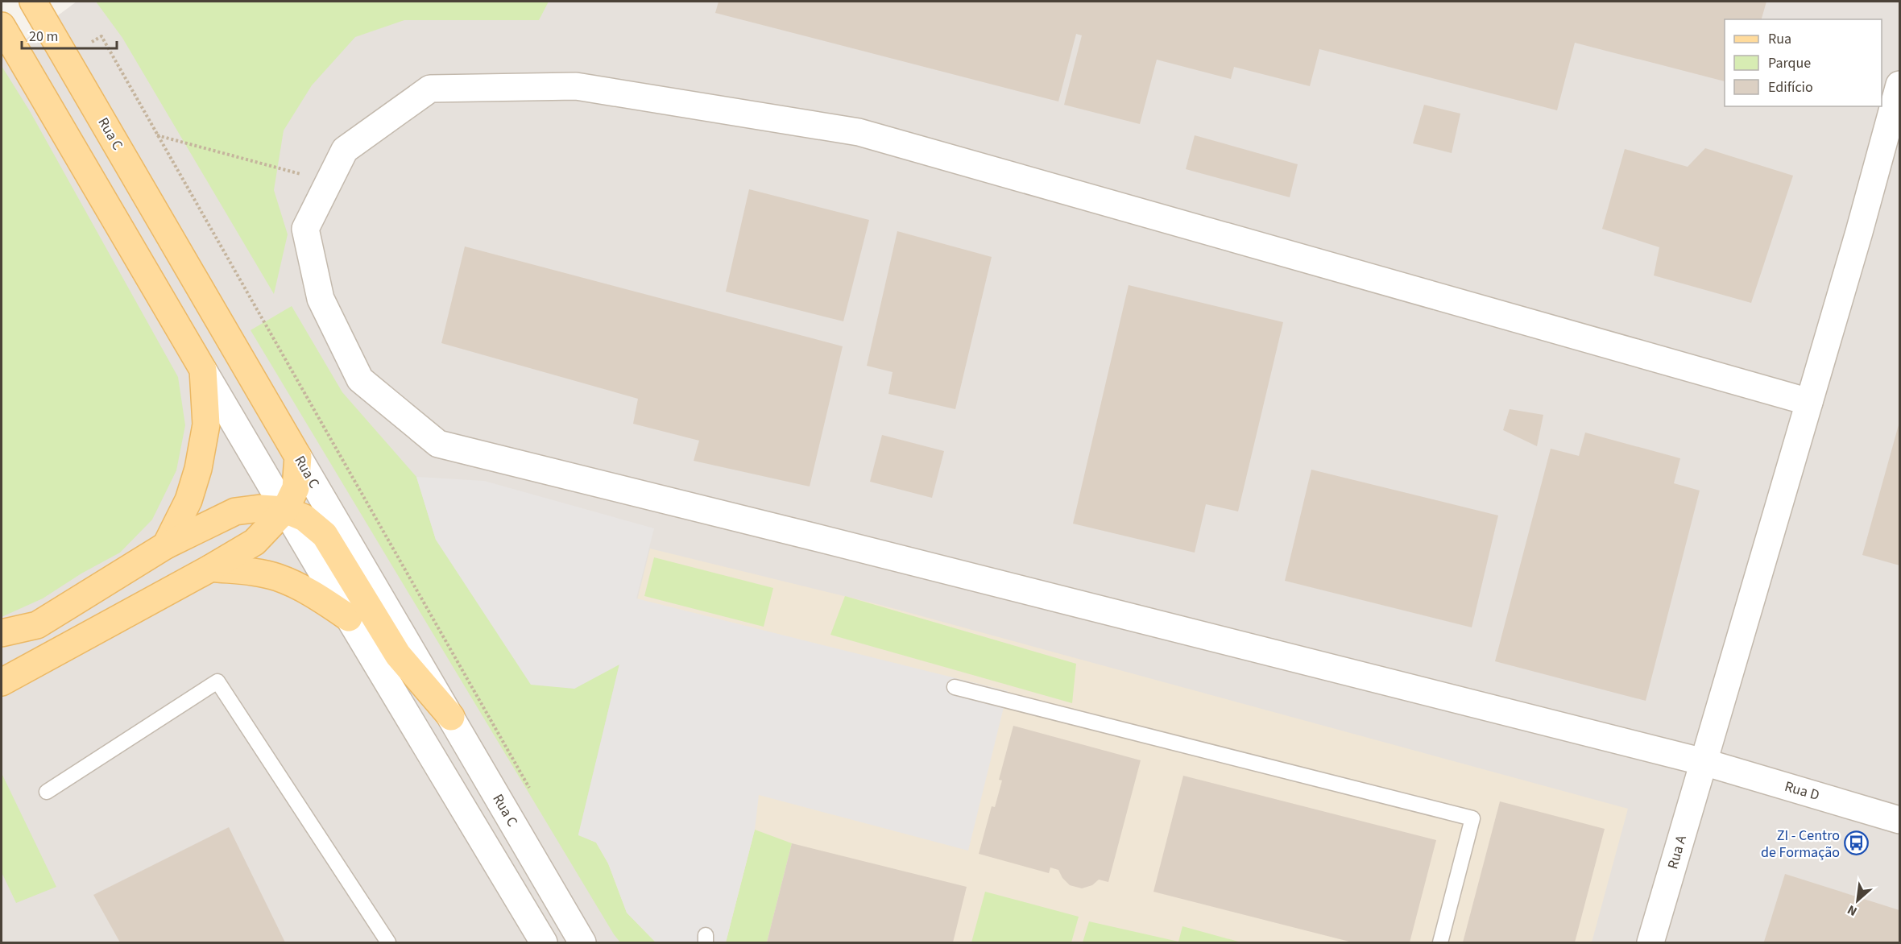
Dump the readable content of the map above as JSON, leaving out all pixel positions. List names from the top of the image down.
{
  "streets": {
    "main road": ["Rua C"],
    "street": ["Rua D", "Rua A"]
  },
  "crossings": [
    ["Rua D", "Rua A"]
  ],
  "places": {
    "bus stop": ["ZI - Centro de Formação"]
  },
  "legend": ["Rua", "Parque", "Edifício"],
  "scale_bar": "20 m",
  "north": "bottom left"
}
